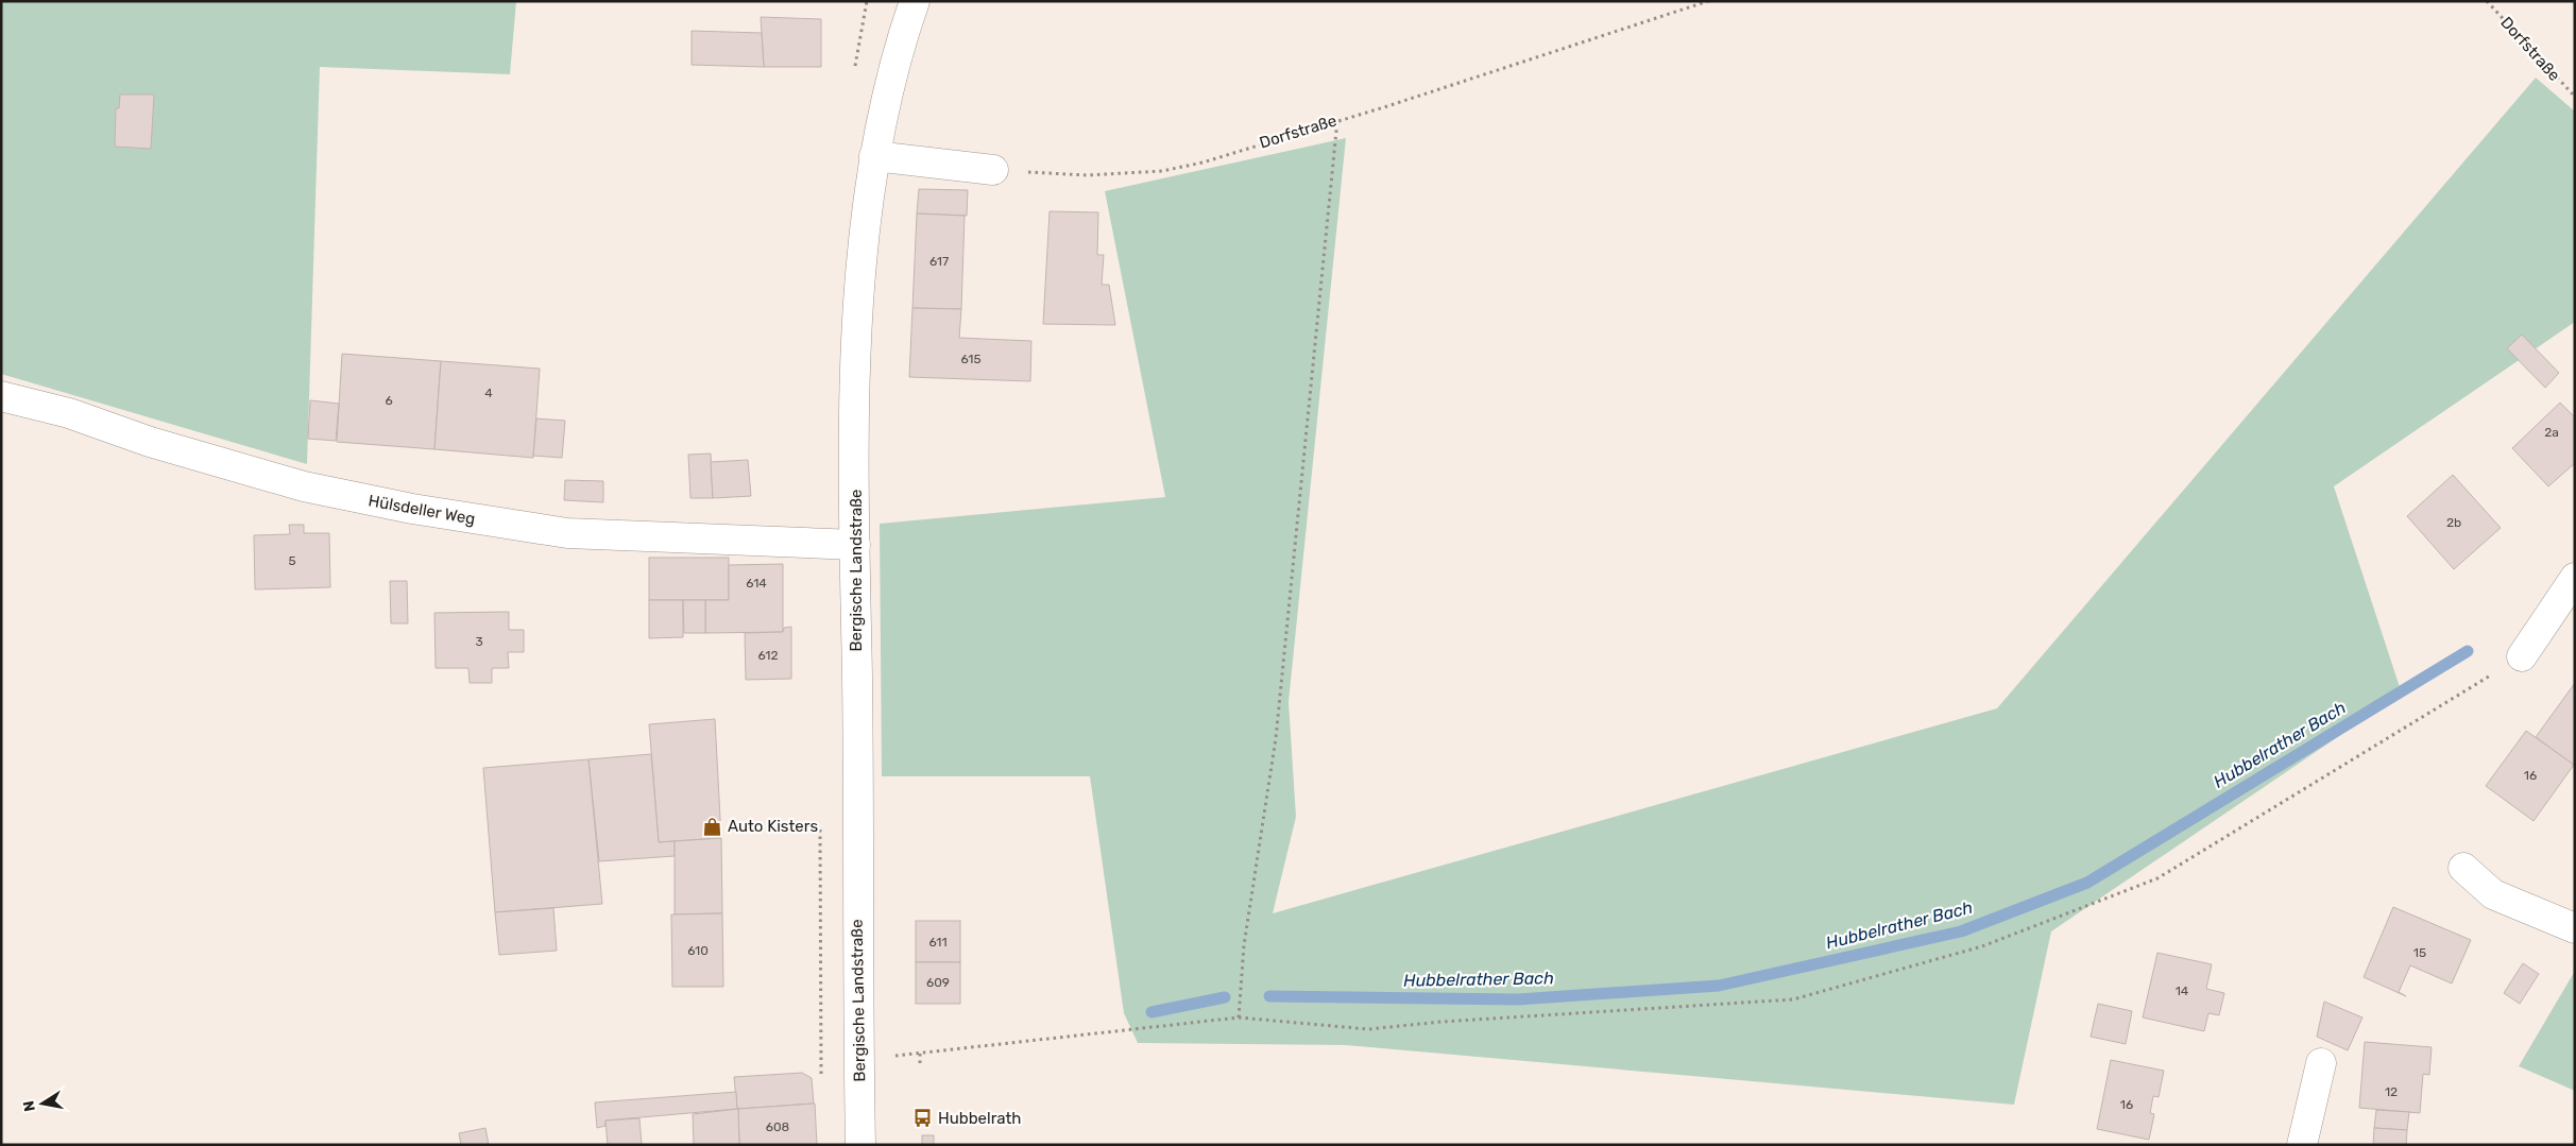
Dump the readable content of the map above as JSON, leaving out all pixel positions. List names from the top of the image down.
{
  "streets": {
    "main road": ["Hülsdeller Weg", "Bergische Landstraße"],
    "path": ["Dorfstraße"]
  },
  "crossings": [
    ["Hülsdeller Weg", "Bergische Landstraße"]
  ],
  "water": ["Hubbelrather Bach"],
  "places": {
    "shop": ["Auto Kisters"],
    "bus stop": ["Hubbelrath"]
  },
  "house_numbers": [
    "617",
    "615",
    "4",
    "6",
    "2a",
    "2b",
    "5",
    "614",
    "3",
    "612",
    "16",
    "611",
    "610",
    "15",
    "609",
    "14",
    "12",
    "16",
    "608"
  ],
  "north": "left"
}
